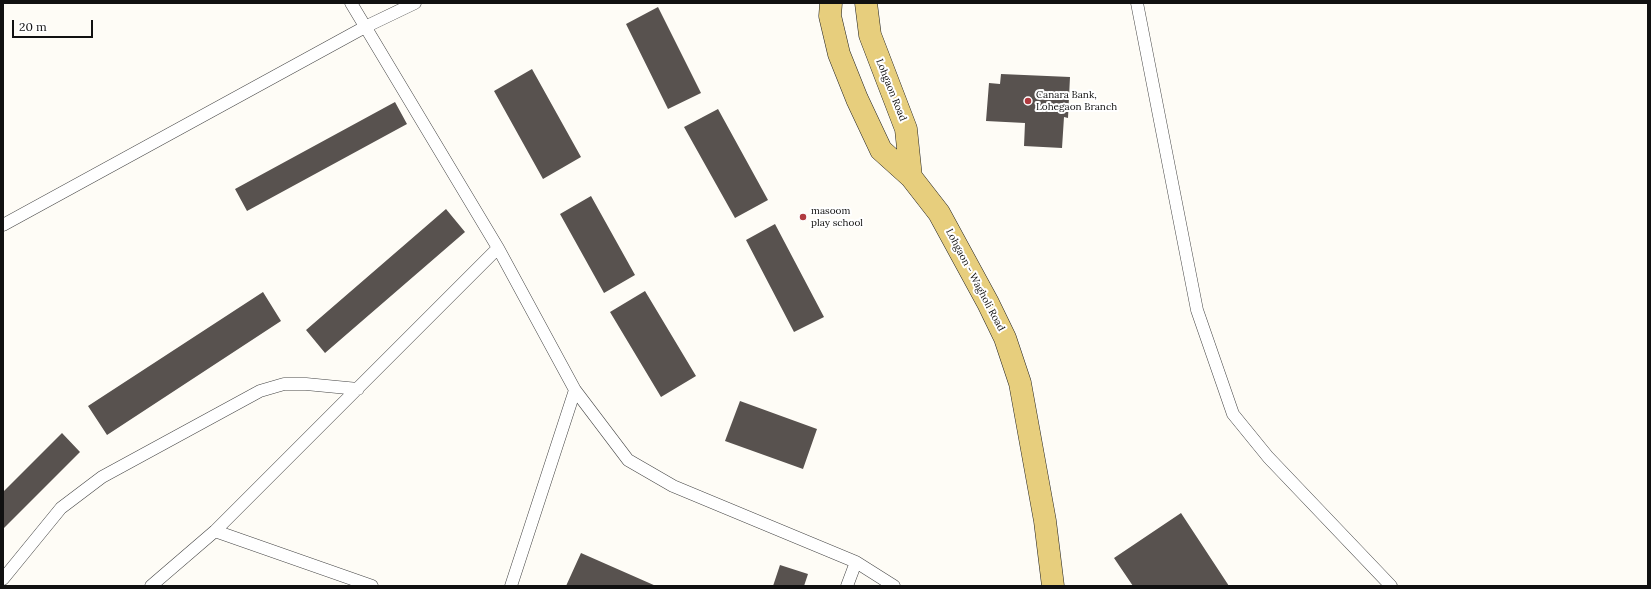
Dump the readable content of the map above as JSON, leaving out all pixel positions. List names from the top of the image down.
{
  "streets": {
    "main road": ["Lohgaon Road", "Lohgaon - Wagholi Road"]
  },
  "crossings": [
    ["Lohgaon Road", "Lohgaon - Wagholi Road"]
  ],
  "places": ["Canara Bank, Lohegaon Branch", "masoom play school"],
  "scale_bar": "20 m"
}
